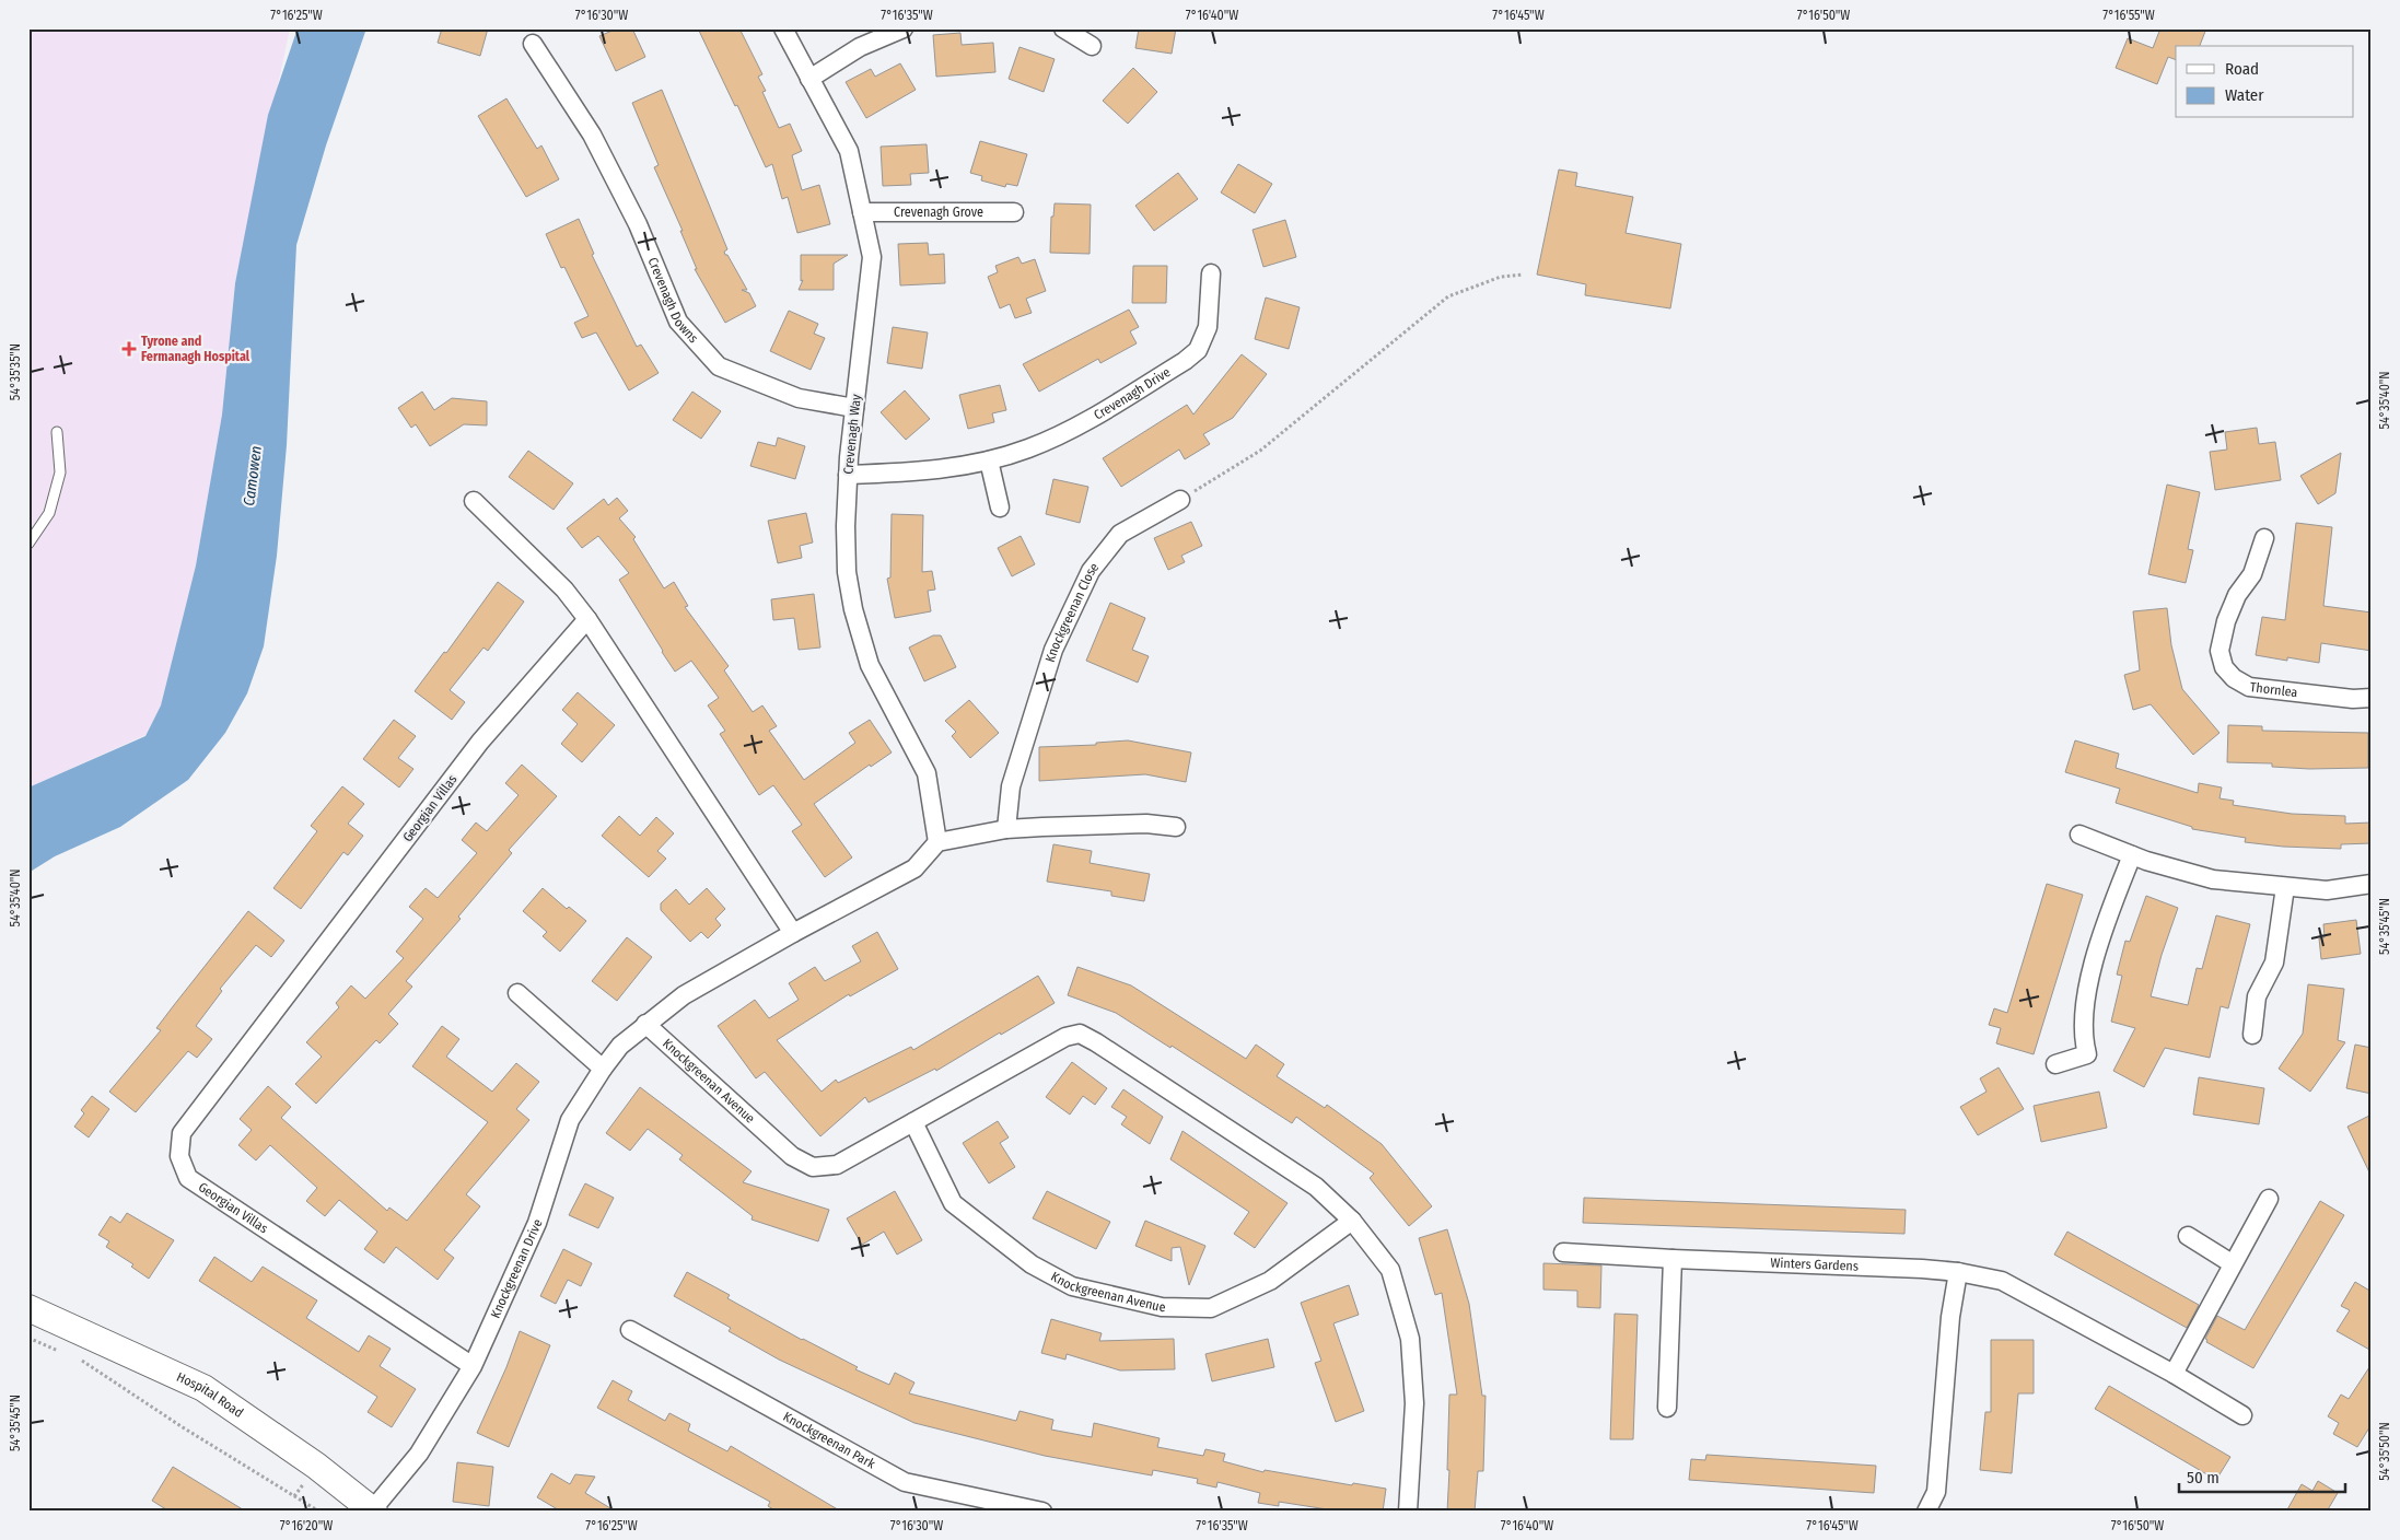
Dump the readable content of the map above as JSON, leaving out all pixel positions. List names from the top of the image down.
{
  "streets": {
    "main road": ["Hospital Road"],
    "street": [
      "Crevenagh Grove",
      "Crevenagh Downs",
      "Crevenagh Drive",
      "Crevenagh Way",
      "Knockgreenan Close",
      "Thornlea",
      "Georgian Villas",
      "Knockgreenan Avenue",
      "Winters Gardens",
      "Knockgreenan Drive",
      "Knockgreenan Park"
    ]
  },
  "crossings": [
    ["Crevenagh Grove", "Crevenagh Way"],
    ["Crevenagh Downs", "Crevenagh Way"],
    ["Crevenagh Drive", "Crevenagh Way"],
    ["Georgian Villas", "Knockgreenan Drive"],
    ["Knockgreenan Avenue", "Knockgreenan Drive"],
    ["Knockgreenan Drive", "Hospital Road"]
  ],
  "water": ["Camowen"],
  "places": {
    "health": ["Tyrone and Fermanagh Hospital"]
  },
  "legend": ["Road", "Water"],
  "scale_bar": "50 m",
  "coordinates": [
    "7°16'25\"W",
    "7°16'30\"W",
    "7°16'35\"W",
    "7°16'40\"W",
    "7°16'45\"W",
    "7°16'50\"W",
    "7°16'55\"W",
    "54°35'35\"N",
    "54°35'40\"N",
    "54°35'45\"N",
    "54°35'50\"N",
    "7°16'20\"W"
  ]
}
